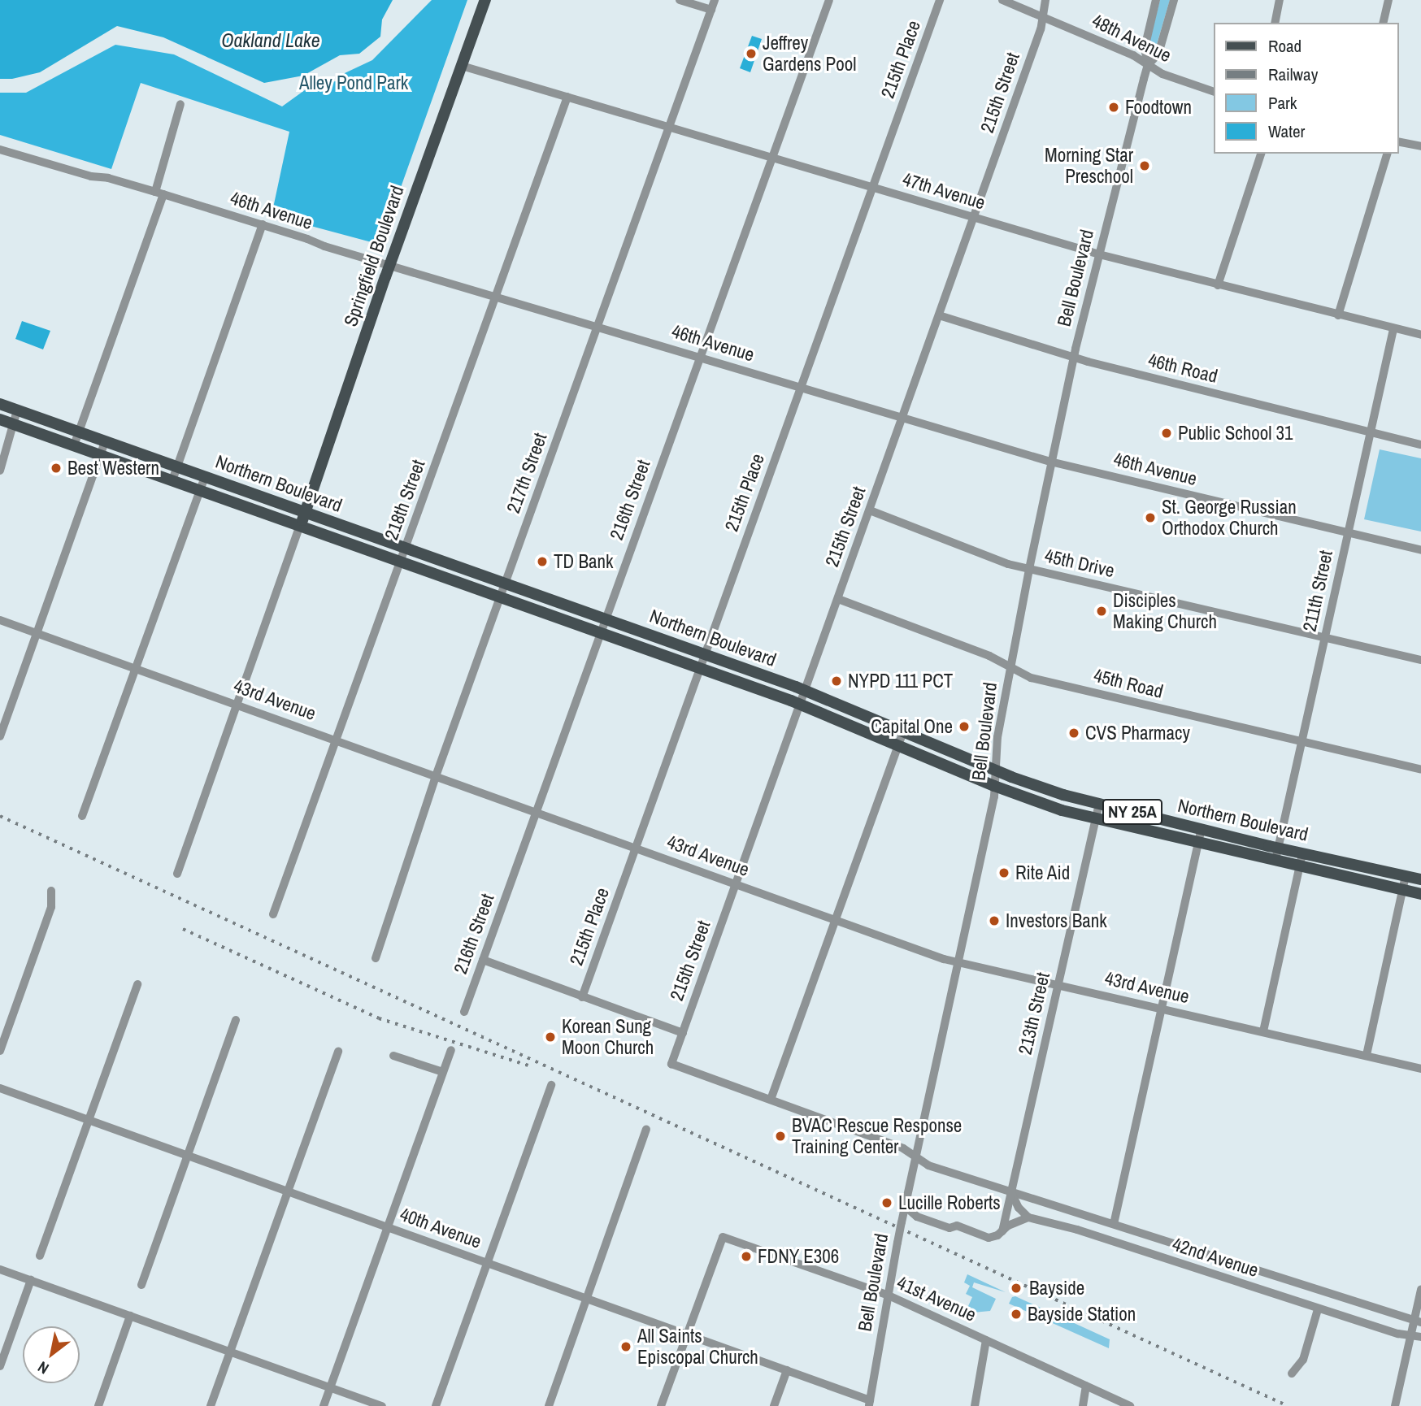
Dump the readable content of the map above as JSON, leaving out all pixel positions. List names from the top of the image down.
{
  "streets": {
    "main road": ["Springfield Boulevard", "Northern Boulevard", "NY 25A"],
    "street": [
      "48th Avenue",
      "215th Place",
      "215th Street",
      "47th Avenue",
      "46th Avenue",
      "Bell Boulevard",
      "46th Road",
      "217th Street",
      "218th Street",
      "216th Street",
      "45th Drive",
      "211th Street",
      "45th Road",
      "43rd Avenue",
      "213th Street",
      "40th Avenue",
      "42nd Avenue",
      "41st Avenue"
    ]
  },
  "crossings": [
    ["48th Avenue", "215th Street"],
    ["48th Avenue", "Bell Boulevard"],
    ["215th Place", "47th Avenue"],
    ["215th Place", "46th Avenue"],
    ["215th Place", "Northern Boulevard"],
    ["215th Place", "43rd Avenue"],
    ["215th Street", "47th Avenue"],
    ["215th Street", "46th Avenue"],
    ["215th Street", "46th Road"],
    ["215th Street", "Northern Boulevard"],
    ["215th Street", "45th Drive"],
    ["215th Street", "45th Road"],
    ["215th Street", "43rd Avenue"],
    ["215th Street", "42nd Avenue"],
    ["47th Avenue", "Springfield Boulevard"],
    ["47th Avenue", "Bell Boulevard"],
    ["47th Avenue", "217th Street"],
    ["47th Avenue", "218th Street"],
    ["47th Avenue", "216th Street"],
    ["47th Avenue", "211th Street"],
    ["46th Avenue", "Springfield Boulevard"],
    ["46th Avenue", "Bell Boulevard"],
    ["46th Avenue", "217th Street"],
    ["46th Avenue", "218th Street"],
    ["46th Avenue", "216th Street"],
    ["46th Avenue", "211th Street"],
    ["Springfield Boulevard", "Northern Boulevard"],
    ["Bell Boulevard", "46th Road"],
    ["Bell Boulevard", "Northern Boulevard"],
    ["Bell Boulevard", "45th Drive"],
    ["Bell Boulevard", "45th Road"],
    ["Bell Boulevard", "43rd Avenue"],
    ["Bell Boulevard", "40th Avenue"],
    ["Bell Boulevard", "42nd Avenue"],
    ["Bell Boulevard", "41st Avenue"],
    ["46th Road", "211th Street"],
    ["217th Street", "Northern Boulevard"],
    ["217th Street", "43rd Avenue"],
    ["Northern Boulevard", "218th Street"],
    ["Northern Boulevard", "216th Street"],
    ["Northern Boulevard", "211th Street"],
    ["Northern Boulevard", "213th Street"],
    ["218th Street", "43rd Avenue"],
    ["216th Street", "43rd Avenue"],
    ["45th Drive", "211th Street"],
    ["211th Street", "45th Road"],
    ["43rd Avenue", "213th Street"],
    ["213th Street", "42nd Avenue"],
    ["40th Avenue", "41st Avenue"]
  ],
  "water": ["Oakland Lake"],
  "parks": ["Alley Pond Park"],
  "places": [
    "Jeffrey Gardens Pool",
    "Foodtown",
    "Morning Star Preschool",
    "Public School 31",
    "Best Western",
    "St. George Russian Orthodox Church",
    "TD Bank",
    "Disciples Making Church",
    "NYPD 111 PCT",
    "Capital One",
    "CVS Pharmacy",
    "Rite Aid",
    "Investors Bank",
    "Korean Sung Moon Church",
    "BVAC Rescue Response Training Center",
    "Lucille Roberts",
    "FDNY E306",
    "Bayside",
    "Bayside Station",
    "All Saints Episcopal Church"
  ],
  "legend": [
    "Road",
    "Railway",
    "Park",
    "Water"
  ],
  "north": "bottom left"
}
